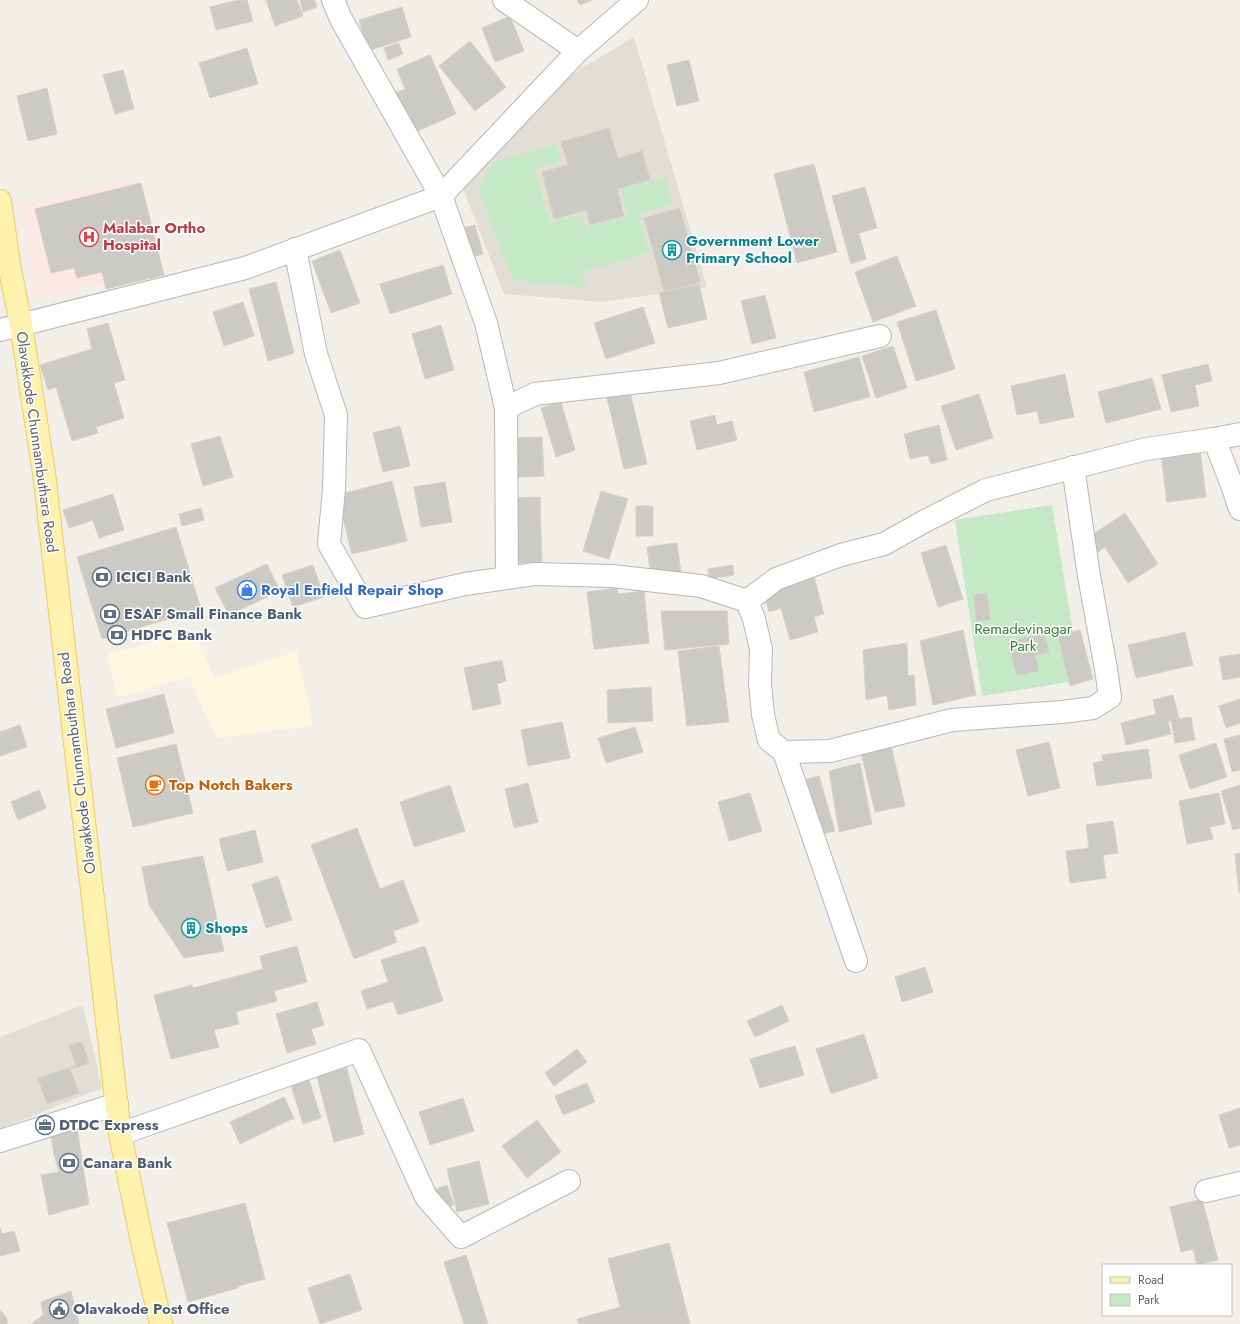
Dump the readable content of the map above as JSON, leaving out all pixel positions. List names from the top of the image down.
{
  "streets": {
    "main road": ["Olavakkode Chunnambuthara Road"]
  },
  "parks": ["Remadevinagar Park"],
  "places": {
    "hospital": ["Malabar Ortho Hospital"],
    "building": ["Government Lower Primary School", "Shops"],
    "bank": [
      "ICICI Bank",
      "ESAF Small Finance Bank",
      "HDFC Bank",
      "Canara Bank"
    ],
    "shop": ["Royal Enfield Repair Shop"],
    "cafe": ["Top Notch Bakers"],
    "office": ["DTDC Express"],
    "public building": ["Olavakode Post Office"]
  },
  "legend": ["Road", "Park"]
}
